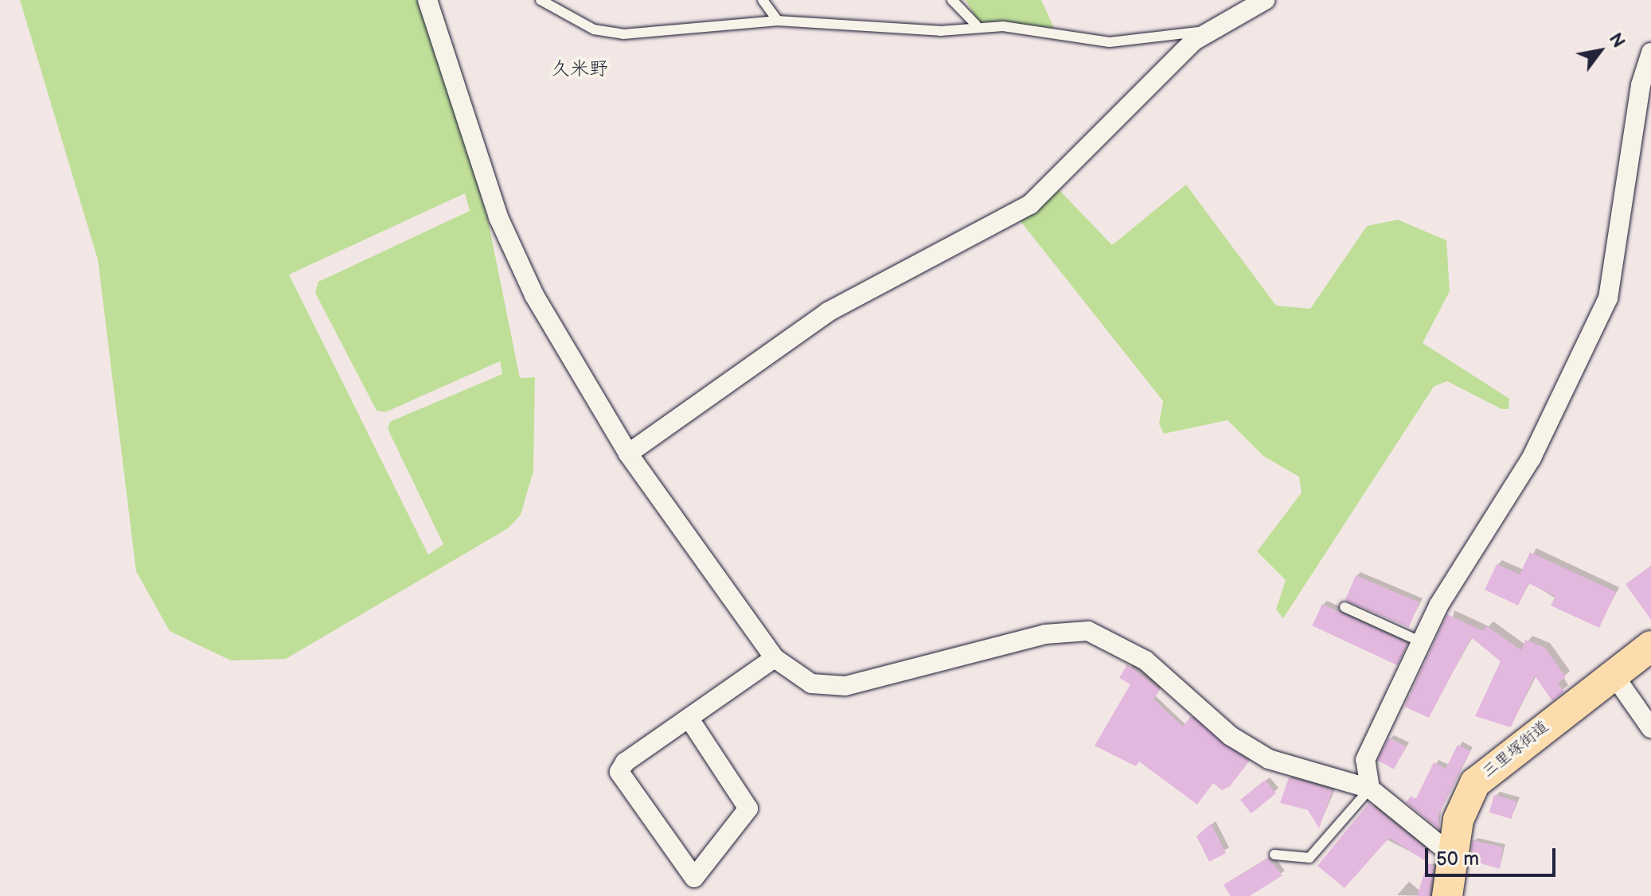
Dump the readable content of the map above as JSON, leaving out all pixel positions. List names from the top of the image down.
{
  "streets": {
    "main road": ["三里塚街道"]
  },
  "districts": ["久米野"],
  "scale_bar": "50 m",
  "north": "top right"
}
